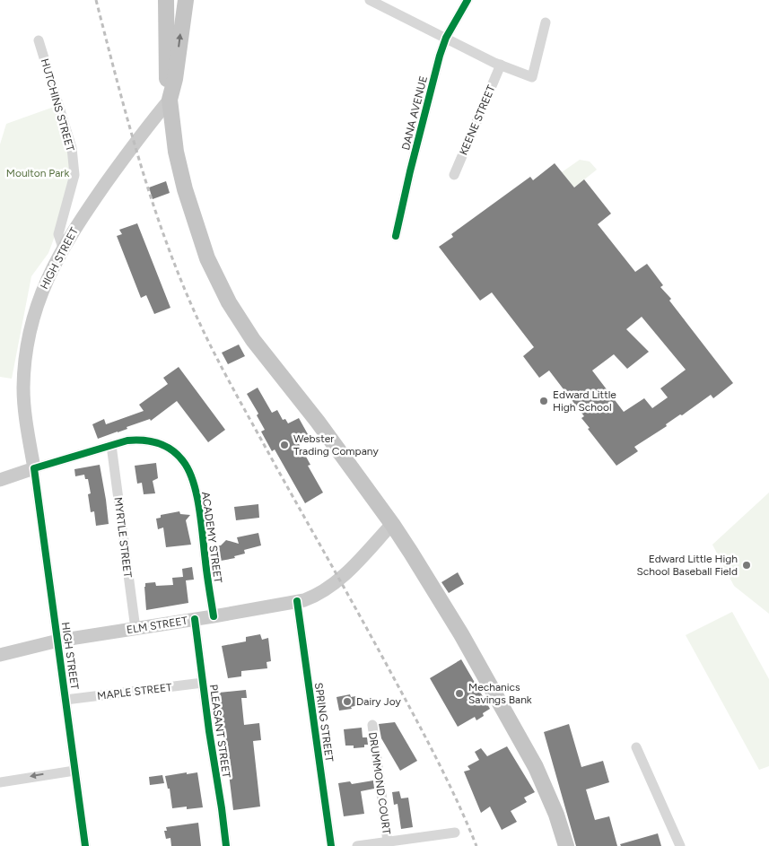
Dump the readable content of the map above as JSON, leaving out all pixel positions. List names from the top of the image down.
{
  "streets": {
    "main road": ["HIGH STREET", "ACADEMY STREET", "ELM STREET"],
    "street": [
      "HUTCHINS STREET",
      "DANA AVENUE",
      "KEENE STREET",
      "MYRTLE STREET",
      "MAPLE STREET",
      "SPRING STREET",
      "PLEASANT STREET",
      "DRUMMOND COURT"
    ]
  },
  "crossings": [
    ["HUTCHINS STREET", "HIGH STREET"],
    ["HIGH STREET", "ACADEMY STREET"],
    ["HIGH STREET", "ELM STREET"],
    ["HIGH STREET", "MAPLE STREET"],
    ["MYRTLE STREET", "ACADEMY STREET"],
    ["MYRTLE STREET", "ELM STREET"],
    ["ACADEMY STREET", "ELM STREET"],
    ["ELM STREET", "SPRING STREET"],
    ["ELM STREET", "PLEASANT STREET"],
    ["MAPLE STREET", "PLEASANT STREET"]
  ],
  "parks": ["Moulton Park"],
  "places": [
    "Edward Little High School",
    "Webster Trading Company",
    "Edward Little High School Baseball Field",
    "Mechanics Savings Bank",
    "Dairy Joy"
  ]
}
